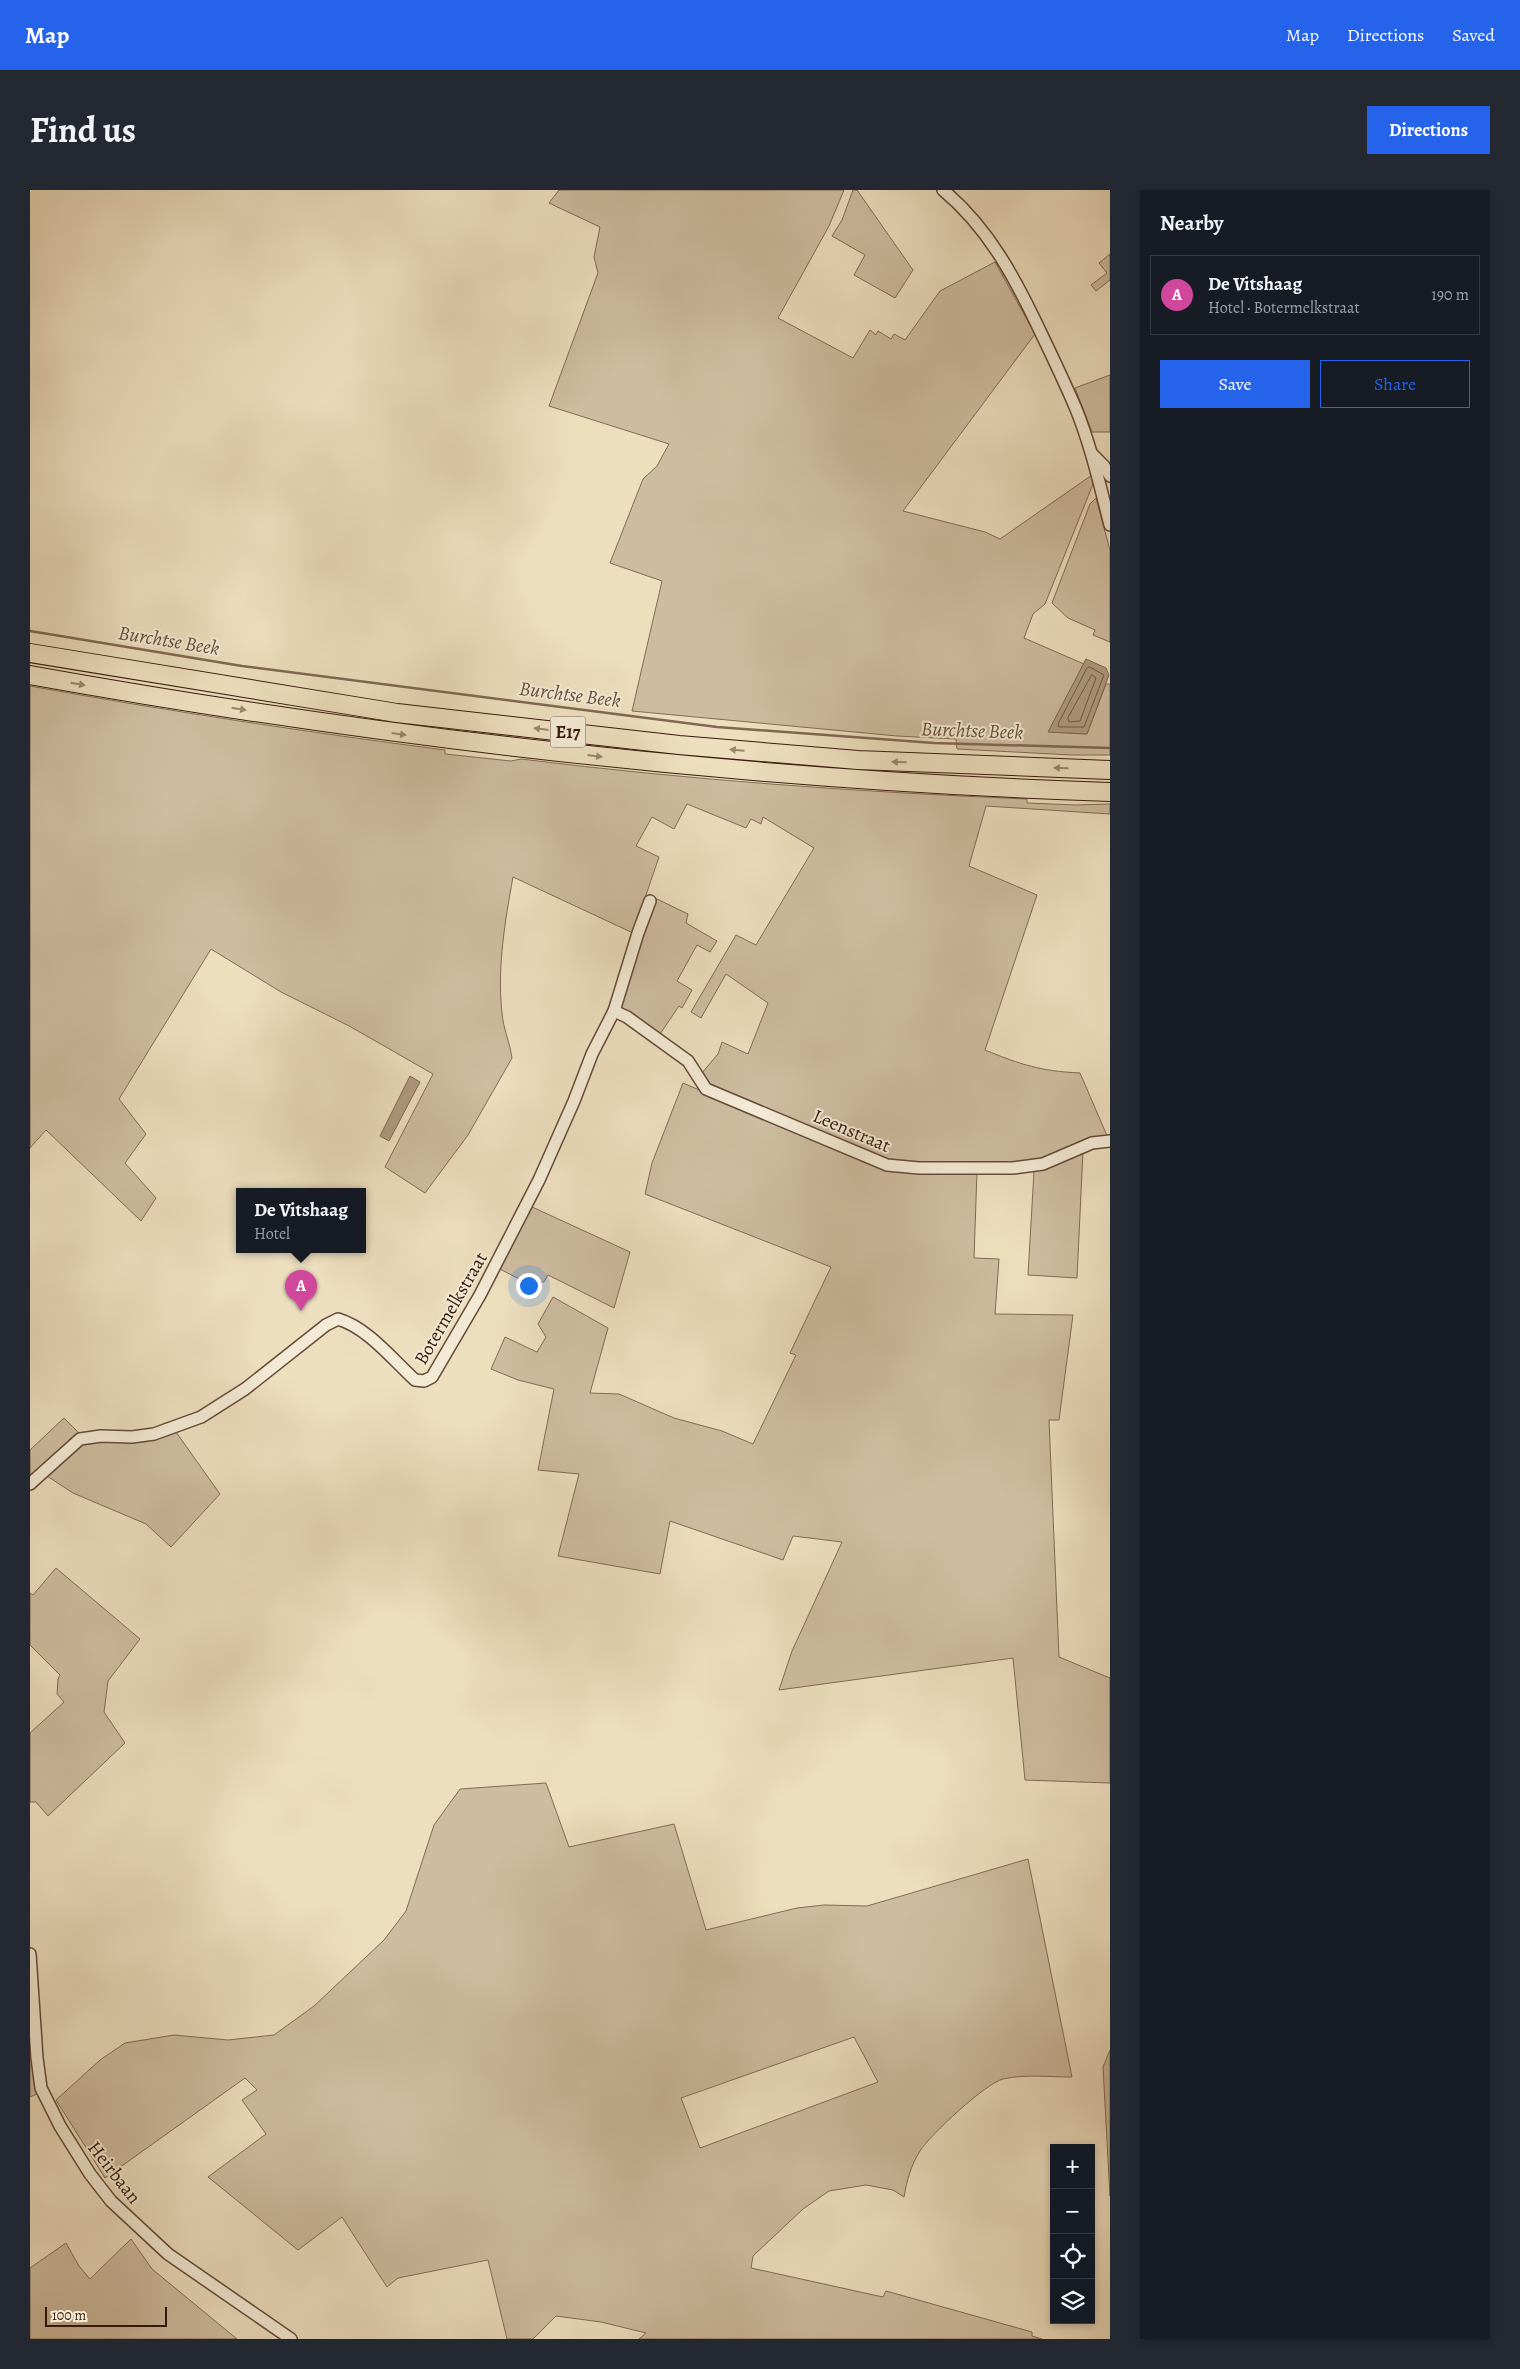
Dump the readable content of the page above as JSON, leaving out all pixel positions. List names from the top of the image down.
{
  "streets": {
    "highway": ["E17"],
    "street": ["Leenstraat", "Botermelkstraat", "Heirbaan"]
  },
  "crossings": [
    ["Leenstraat", "Botermelkstraat"]
  ],
  "water": ["Burchtse Beek"],
  "scale_bar": "100 m",
  "page": {
    "header": "Map",
    "nav": ["Map", "Directions", "Saved"],
    "title": "Find us",
    "buttons": [
      "Directions",
      ["Save", "Share"]
    ],
    "heading": "Nearby",
    "list": [
      {
        "mark": "A",
        "name": "De Vitshaag",
        "note": "Hotel · Botermelkstraat",
        "value": "190 m"
      }
    ],
    "popup": ["De Vitshaag", "Hotel"],
    "pins": "A",
    "map_buttons": ["+", "−"],
    "scale": "100 m"
  }
}
